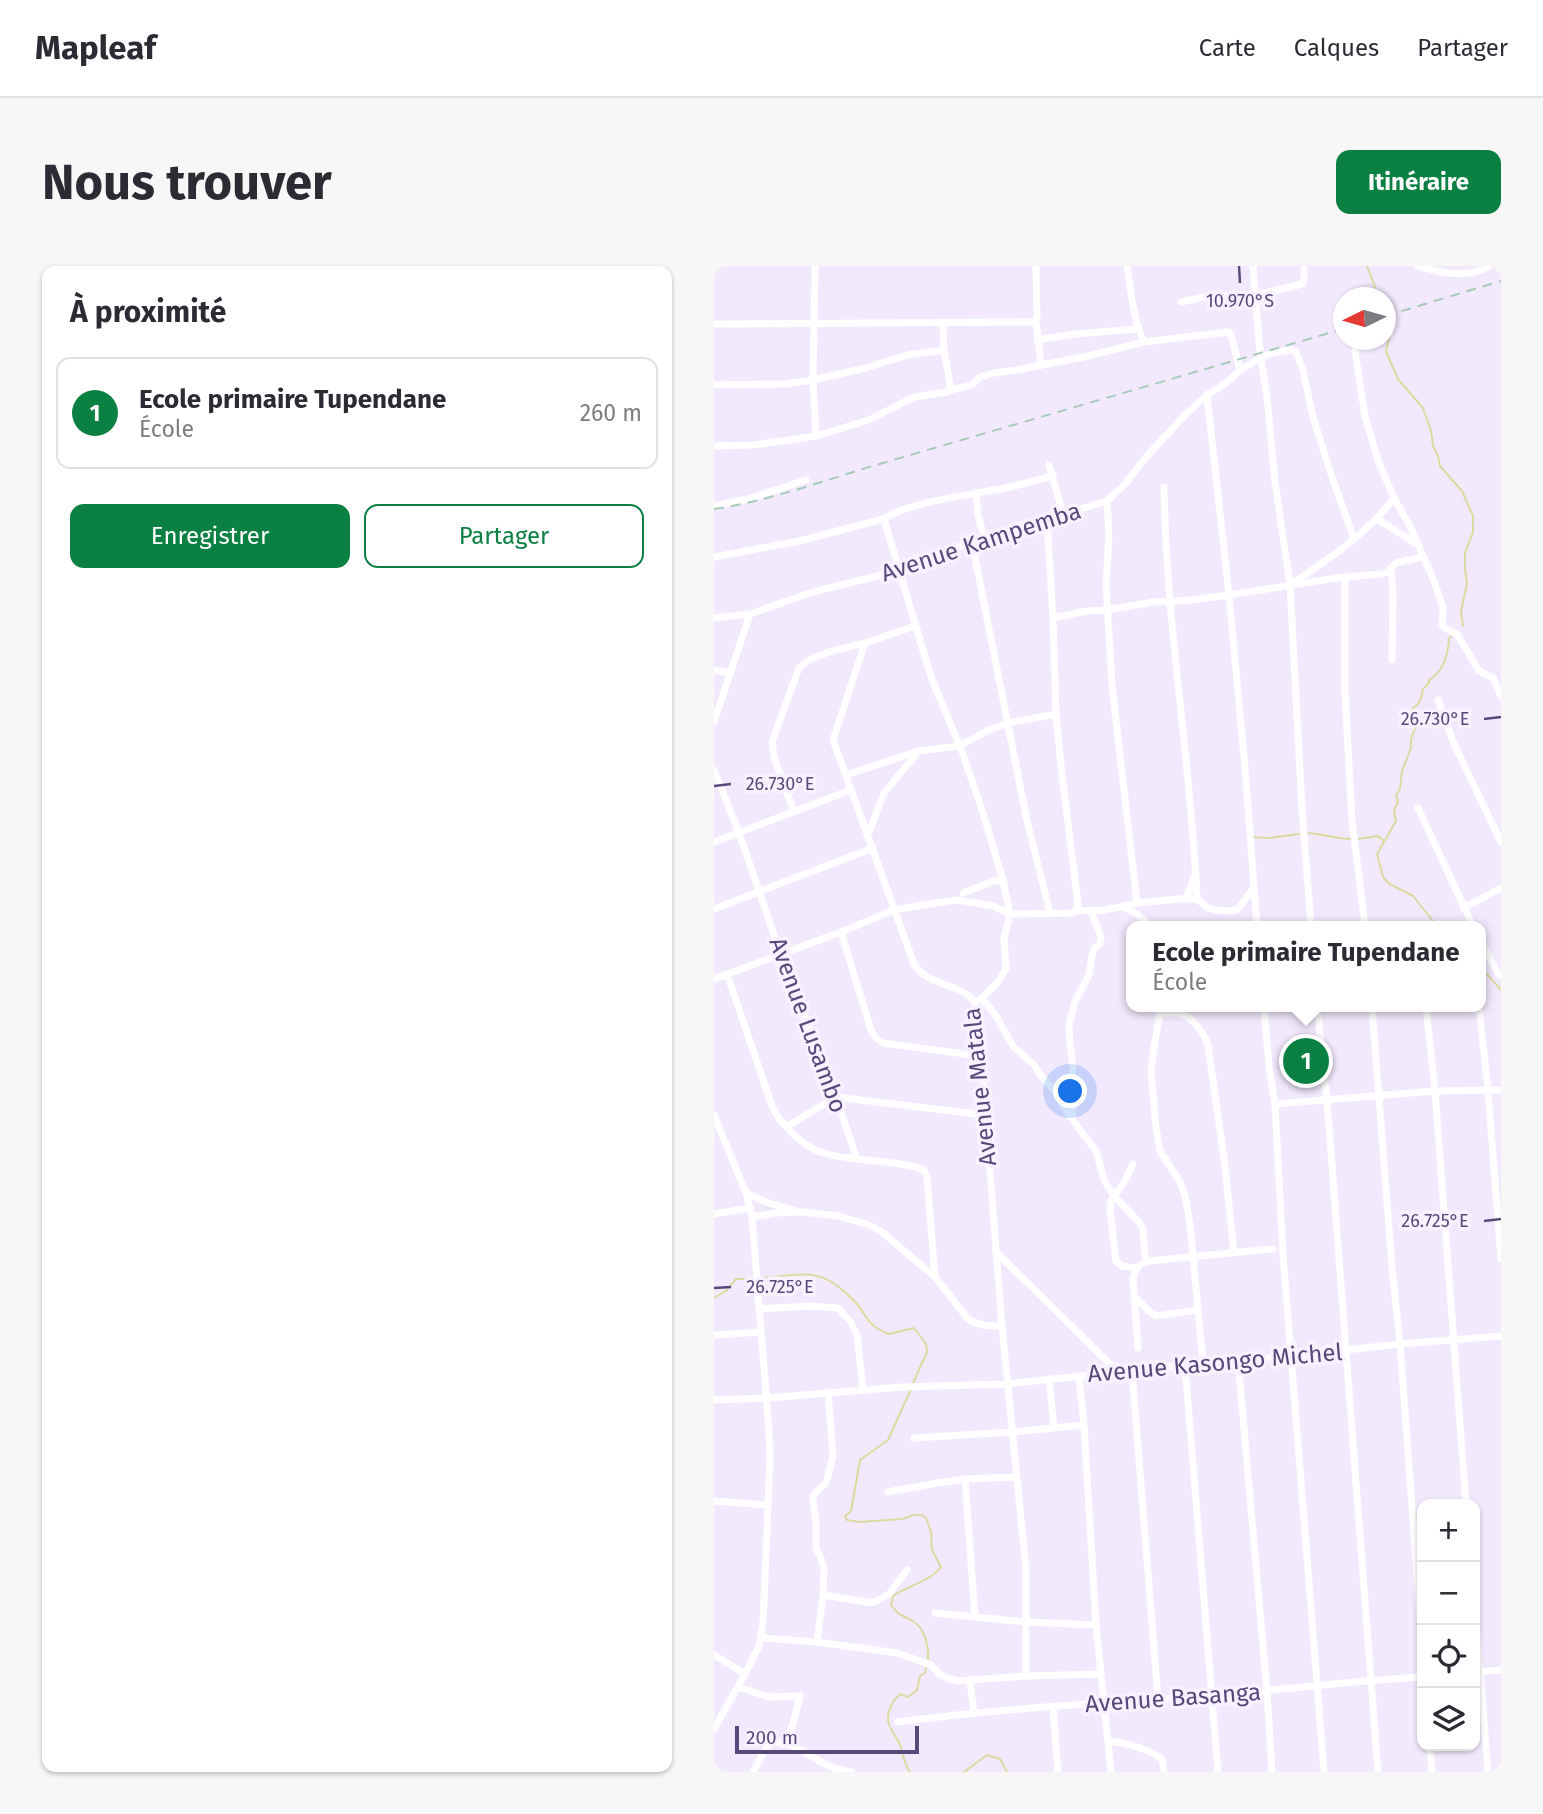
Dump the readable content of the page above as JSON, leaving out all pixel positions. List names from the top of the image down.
{
  "streets": {
    "street": [
      "Avenue Kampemba",
      "Avenue Lusambo",
      "Avenue Matala",
      "Avenue Kasongo Michel",
      "Avenue Basanga"
    ]
  },
  "crossings": [
    ["Avenue Matala", "Avenue Kasongo Michel"]
  ],
  "scale_bar": "200 m",
  "north": "left",
  "page": {
    "header": "Mapleaf",
    "nav": ["Carte", "Calques", "Partager"],
    "buttons": [
      "Itinéraire",
      ["Enregistrer", "Partager"]
    ],
    "title": "Nous trouver",
    "heading": "À proximité",
    "list": [
      {
        "mark": "1",
        "name": "Ecole primaire Tupendane",
        "note": "École",
        "value": "260 m"
      }
    ],
    "popup": ["Ecole primaire Tupendane", "École"],
    "pins": "1",
    "map_buttons": ["+", "−"],
    "scale": "200 m"
  },
  "coordinates": ["10.970°S", "26.730°E", "26.725°E"]
}
